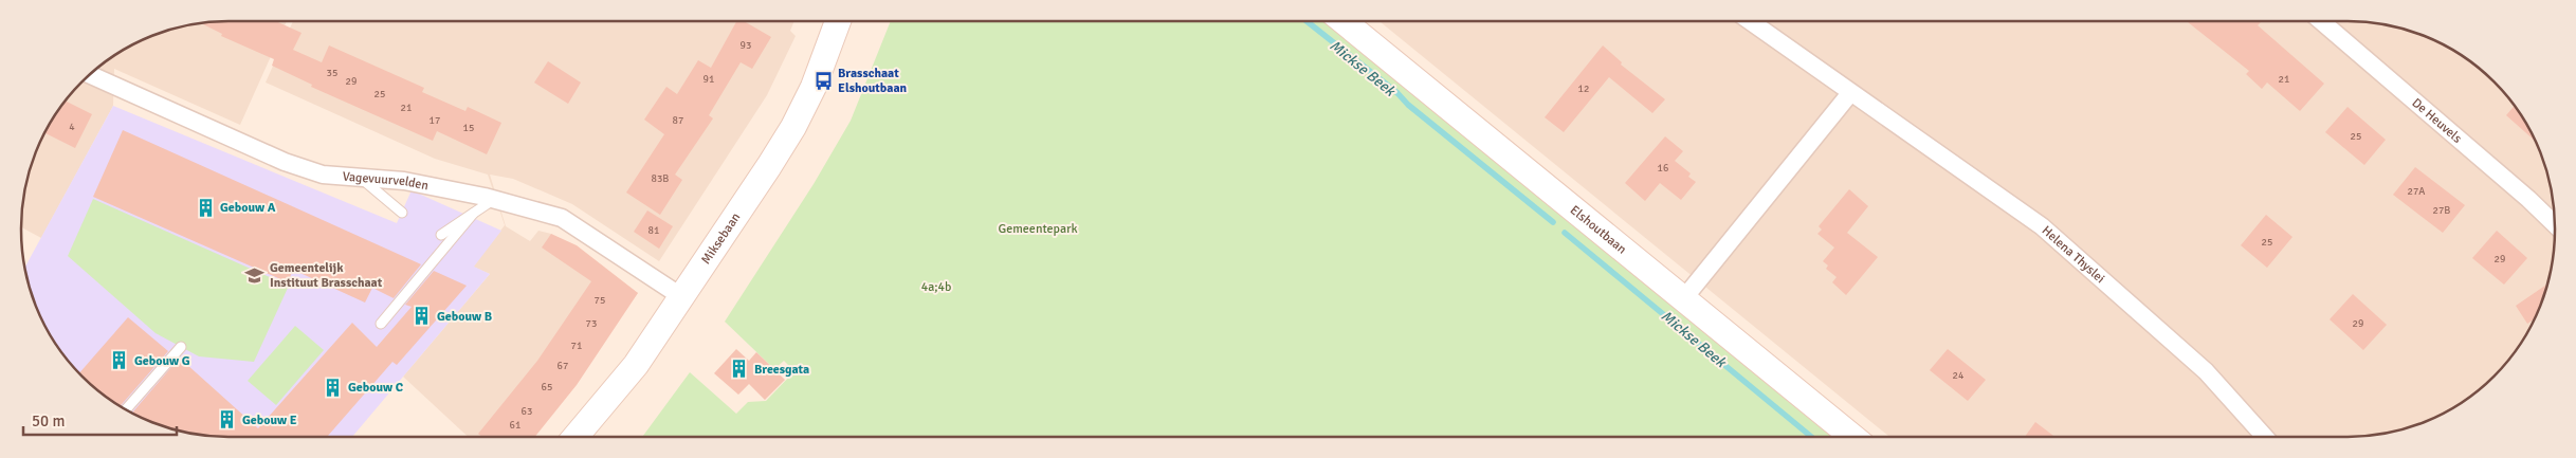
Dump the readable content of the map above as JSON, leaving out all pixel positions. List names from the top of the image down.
{
  "streets": {
    "main road": ["Elshoutbaan", "Miksebaan"],
    "street": ["De Heuvels", "Vagevuurvelden", "Helena Thyslei"]
  },
  "crossings": [
    ["Vagevuurvelden", "Miksebaan"]
  ],
  "water": ["Mickse Beek"],
  "parks": ["Gemeentepark", "4a;4b"],
  "places": {
    "bus stop": ["Brasschaat Elshoutbaan"],
    "building": [
      "Gebouw A",
      "Gebouw B",
      "Gebouw G",
      "Breesgata",
      "Gebouw C",
      "Gebouw E"
    ],
    "school or university": ["Gemeentelijk Instituut Brasschaat"]
  },
  "house_numbers": [
    "93",
    "35",
    "91",
    "21",
    "29",
    "12",
    "25",
    "21",
    "17",
    "87",
    "4",
    "15",
    "25",
    "16",
    "83B",
    "27A",
    "27B",
    "81",
    "25",
    "29",
    "75",
    "73",
    "29",
    "71",
    "67",
    "24",
    "65",
    "63",
    "61"
  ],
  "scale_bar": "50 m"
}
